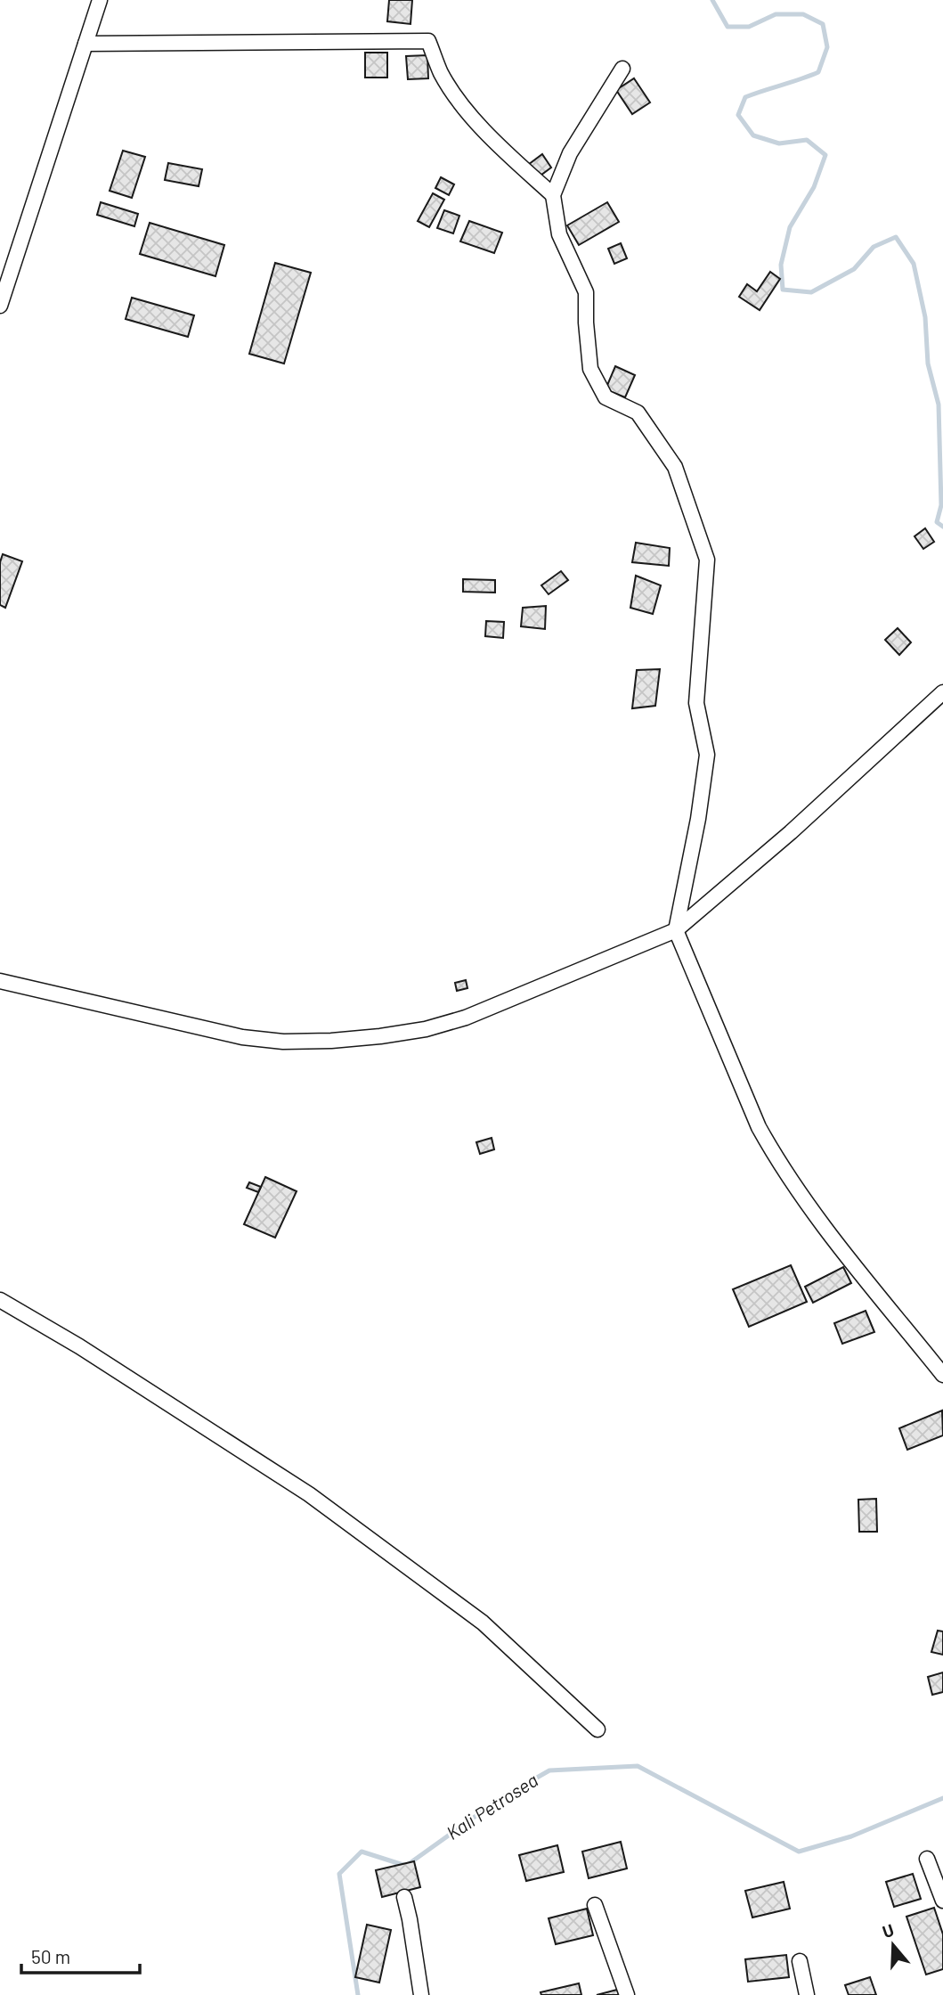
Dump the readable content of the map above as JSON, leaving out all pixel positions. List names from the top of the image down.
{
  "water": ["Kali Petrosea"],
  "scale_bar": "50 m",
  "north": "top"
}
